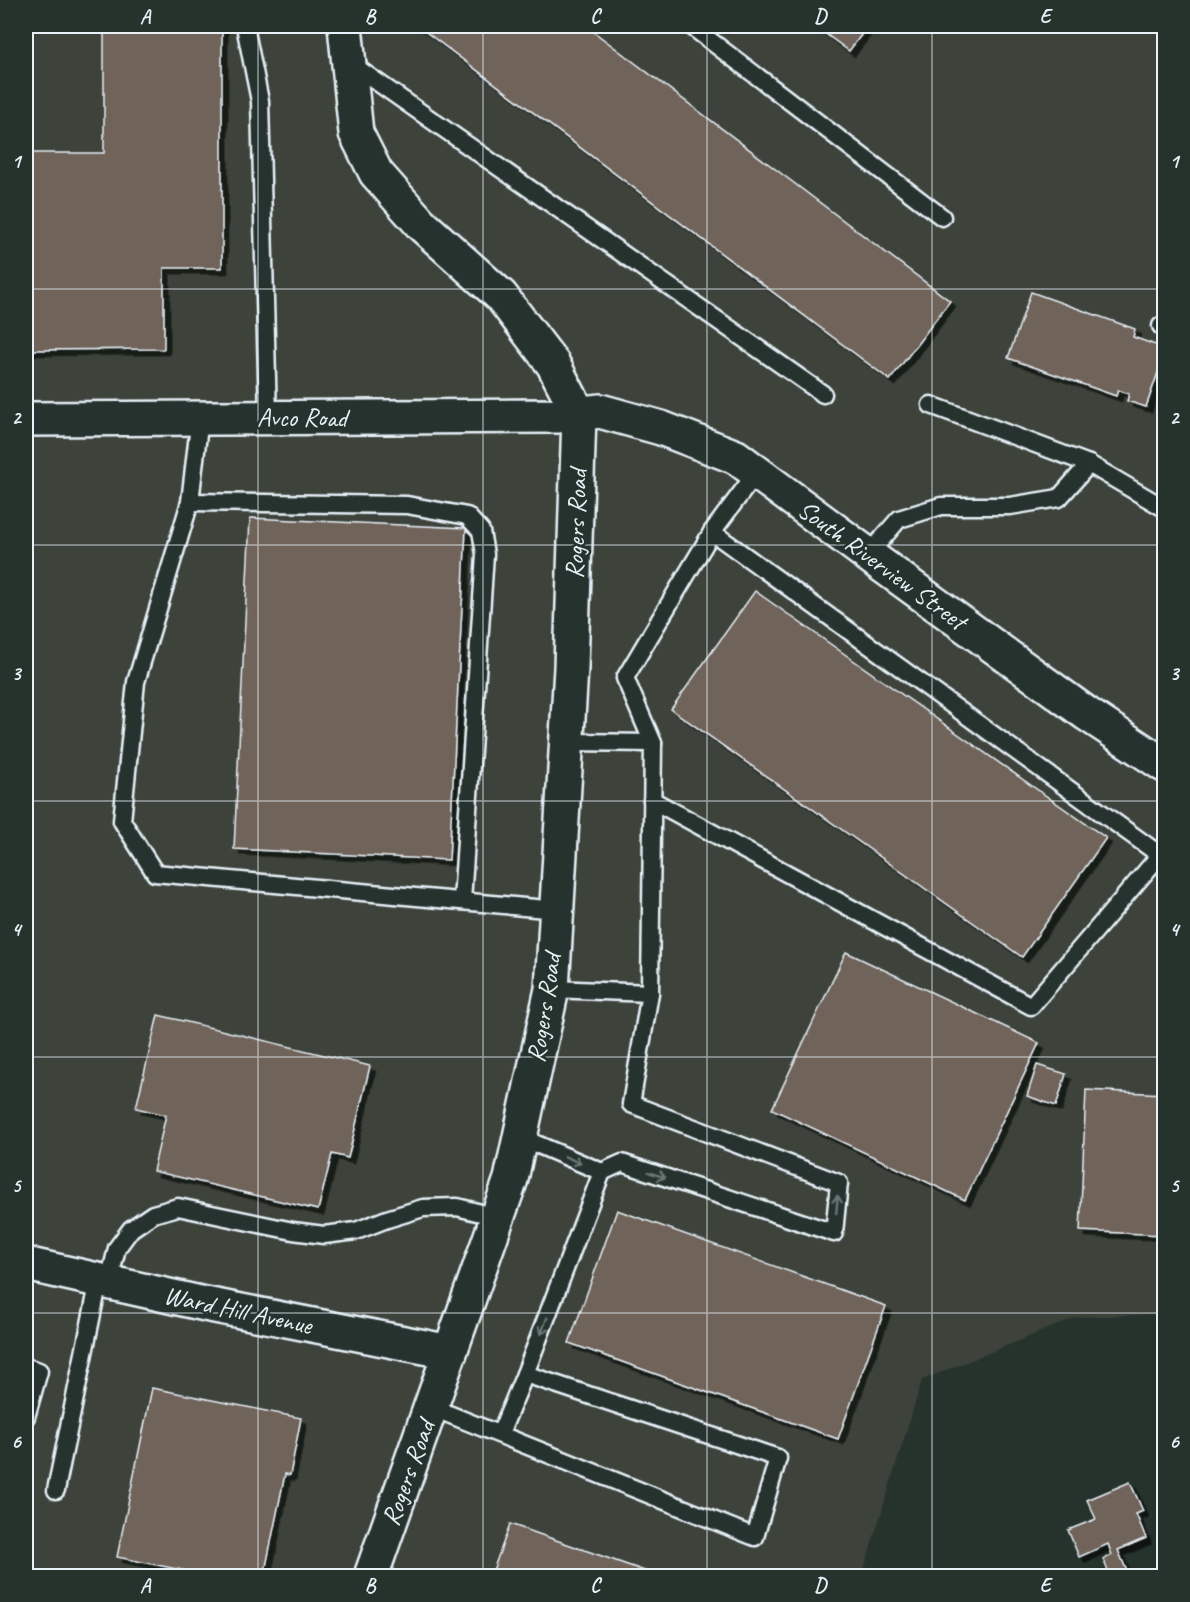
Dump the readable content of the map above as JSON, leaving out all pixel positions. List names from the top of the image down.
{
  "streets": {
    "street": [
      "Avco Road",
      "Rogers Road",
      "South Riverview Street",
      "Ward Hill Avenue"
    ]
  },
  "crossings": [
    ["Avco Road", "Rogers Road"],
    ["Avco Road", "South Riverview Street"],
    ["Rogers Road", "South Riverview Street"],
    ["Rogers Road", "Ward Hill Avenue"]
  ],
  "grid": {
    "columns": [
      "A",
      "B",
      "C",
      "D",
      "E"
    ],
    "rows": [
      "1",
      "2",
      "3",
      "4",
      "5",
      "6"
    ]
  }
}
